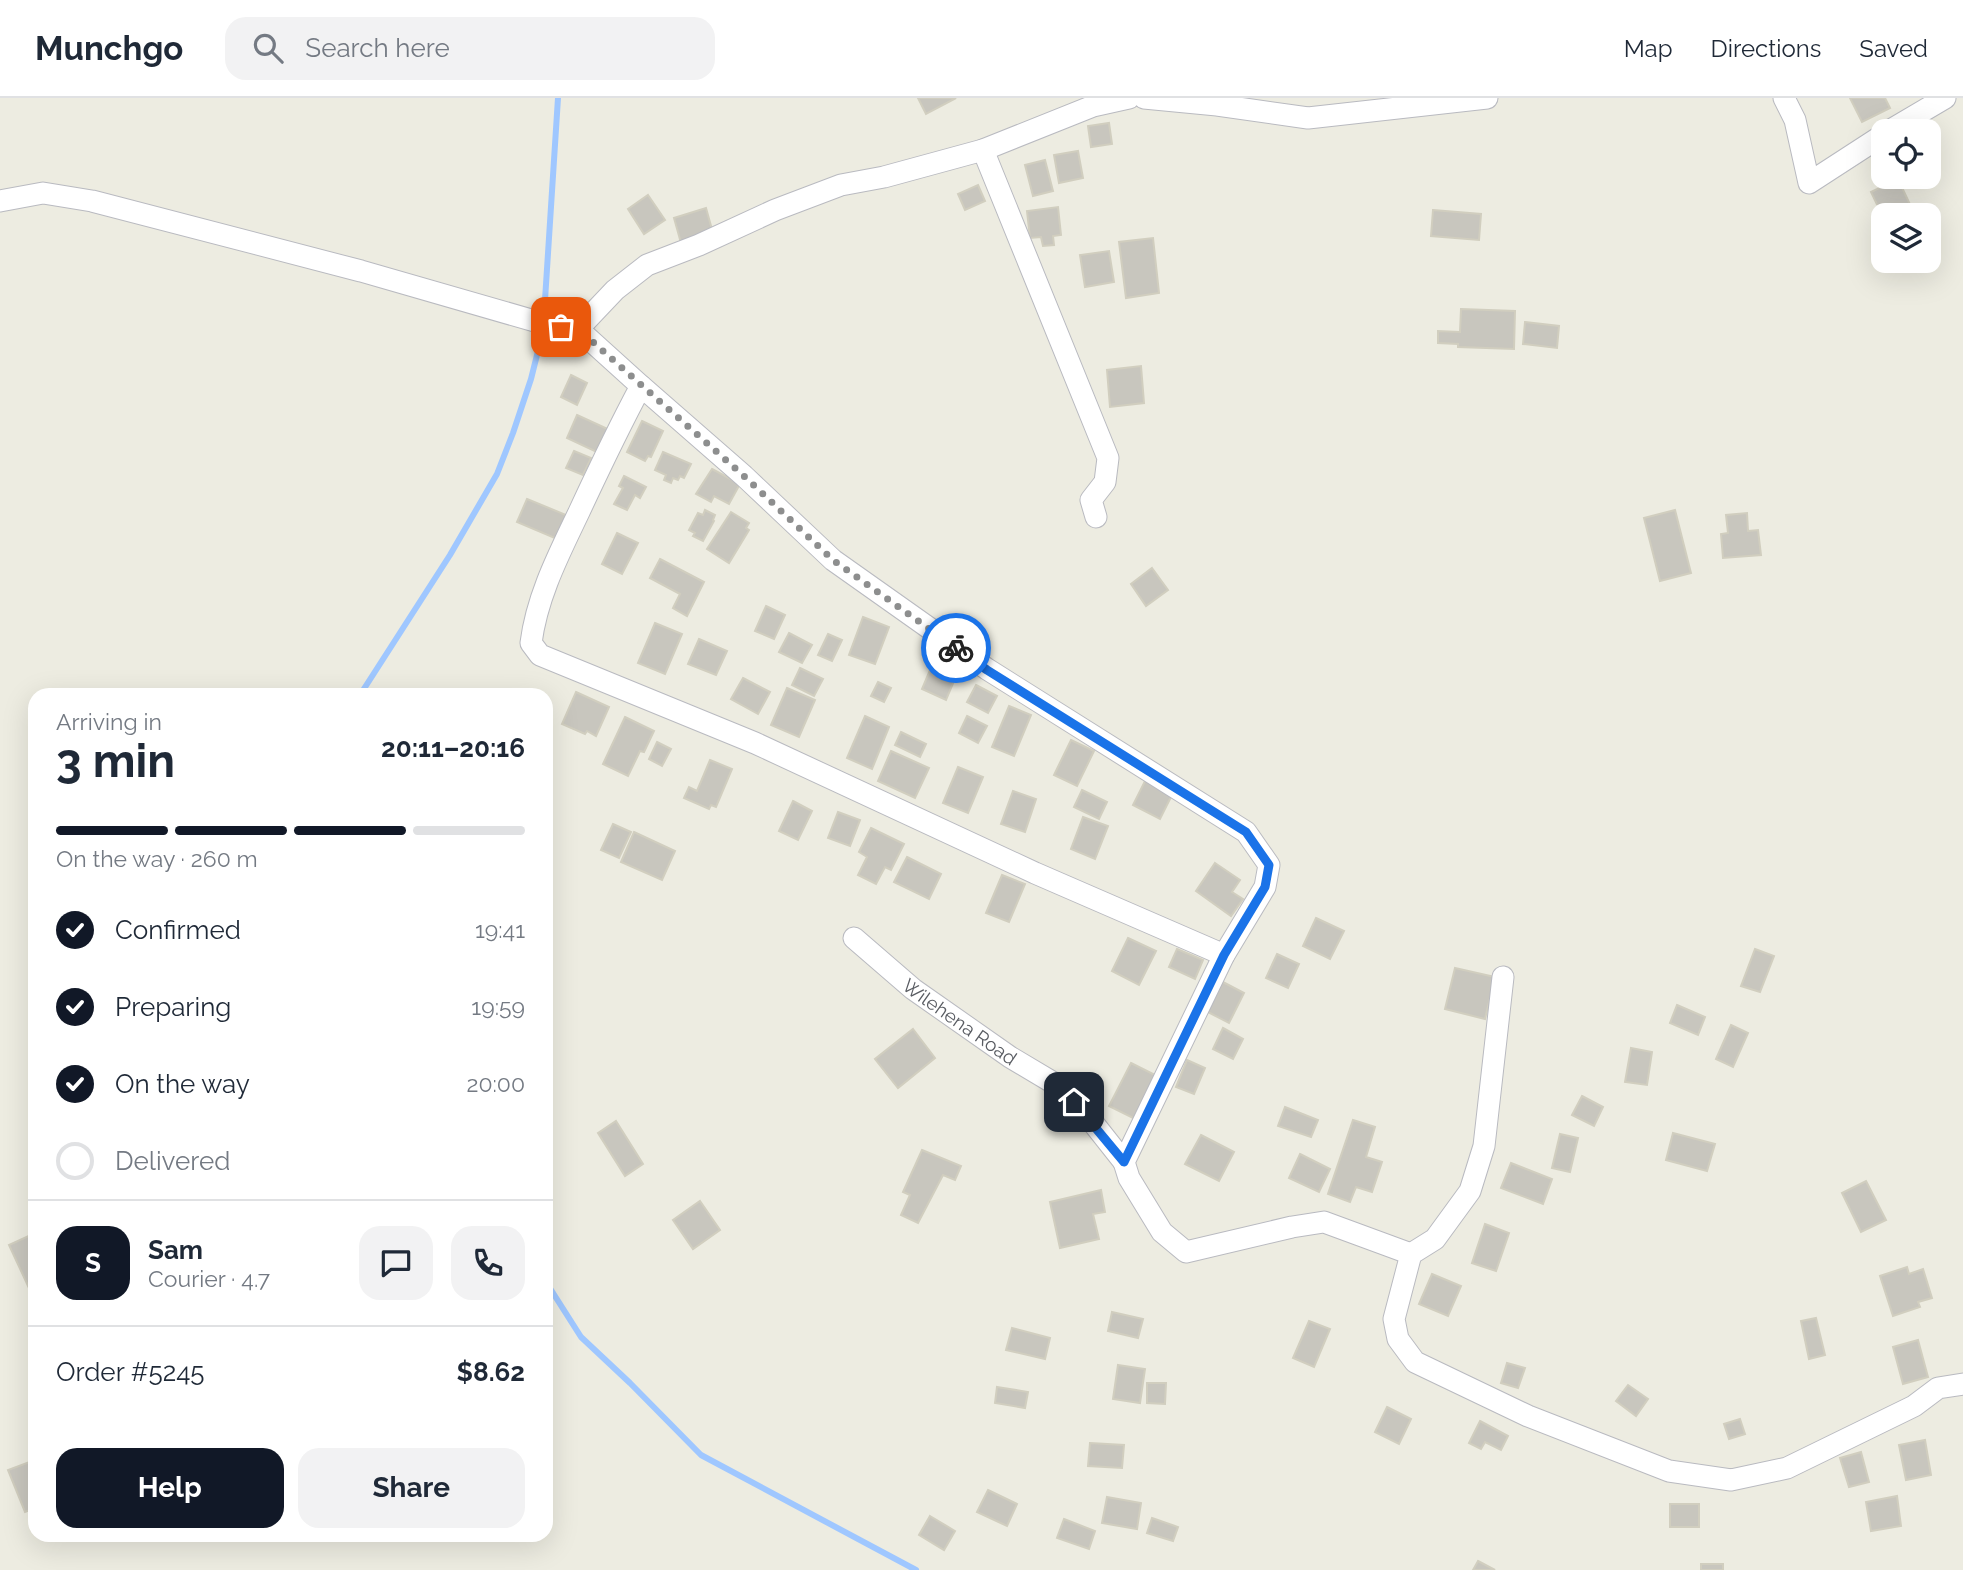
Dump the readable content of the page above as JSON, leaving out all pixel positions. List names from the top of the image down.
{
  "streets": {
    "street": ["Wilehena Road"]
  },
  "page": {
    "header": "Munchgo",
    "search": "Search here",
    "nav": ["Map", "Directions", "Saved"],
    "heading": ["3 min", "Arriving in", "20:11–20:16"],
    "panel": [
      "Sam",
      "Courier · 4.7",
      "Order #5245",
      "$8.62"
    ],
    "bar": "On the way · 260 m",
    "list": [
      ["Confirmed", "19:41"],
      ["Preparing", "19:59"],
      ["On the way", "20:00"],
      "Delivered"
    ],
    "round": "S",
    "buttons": ["Help", "Share"]
  }
}
